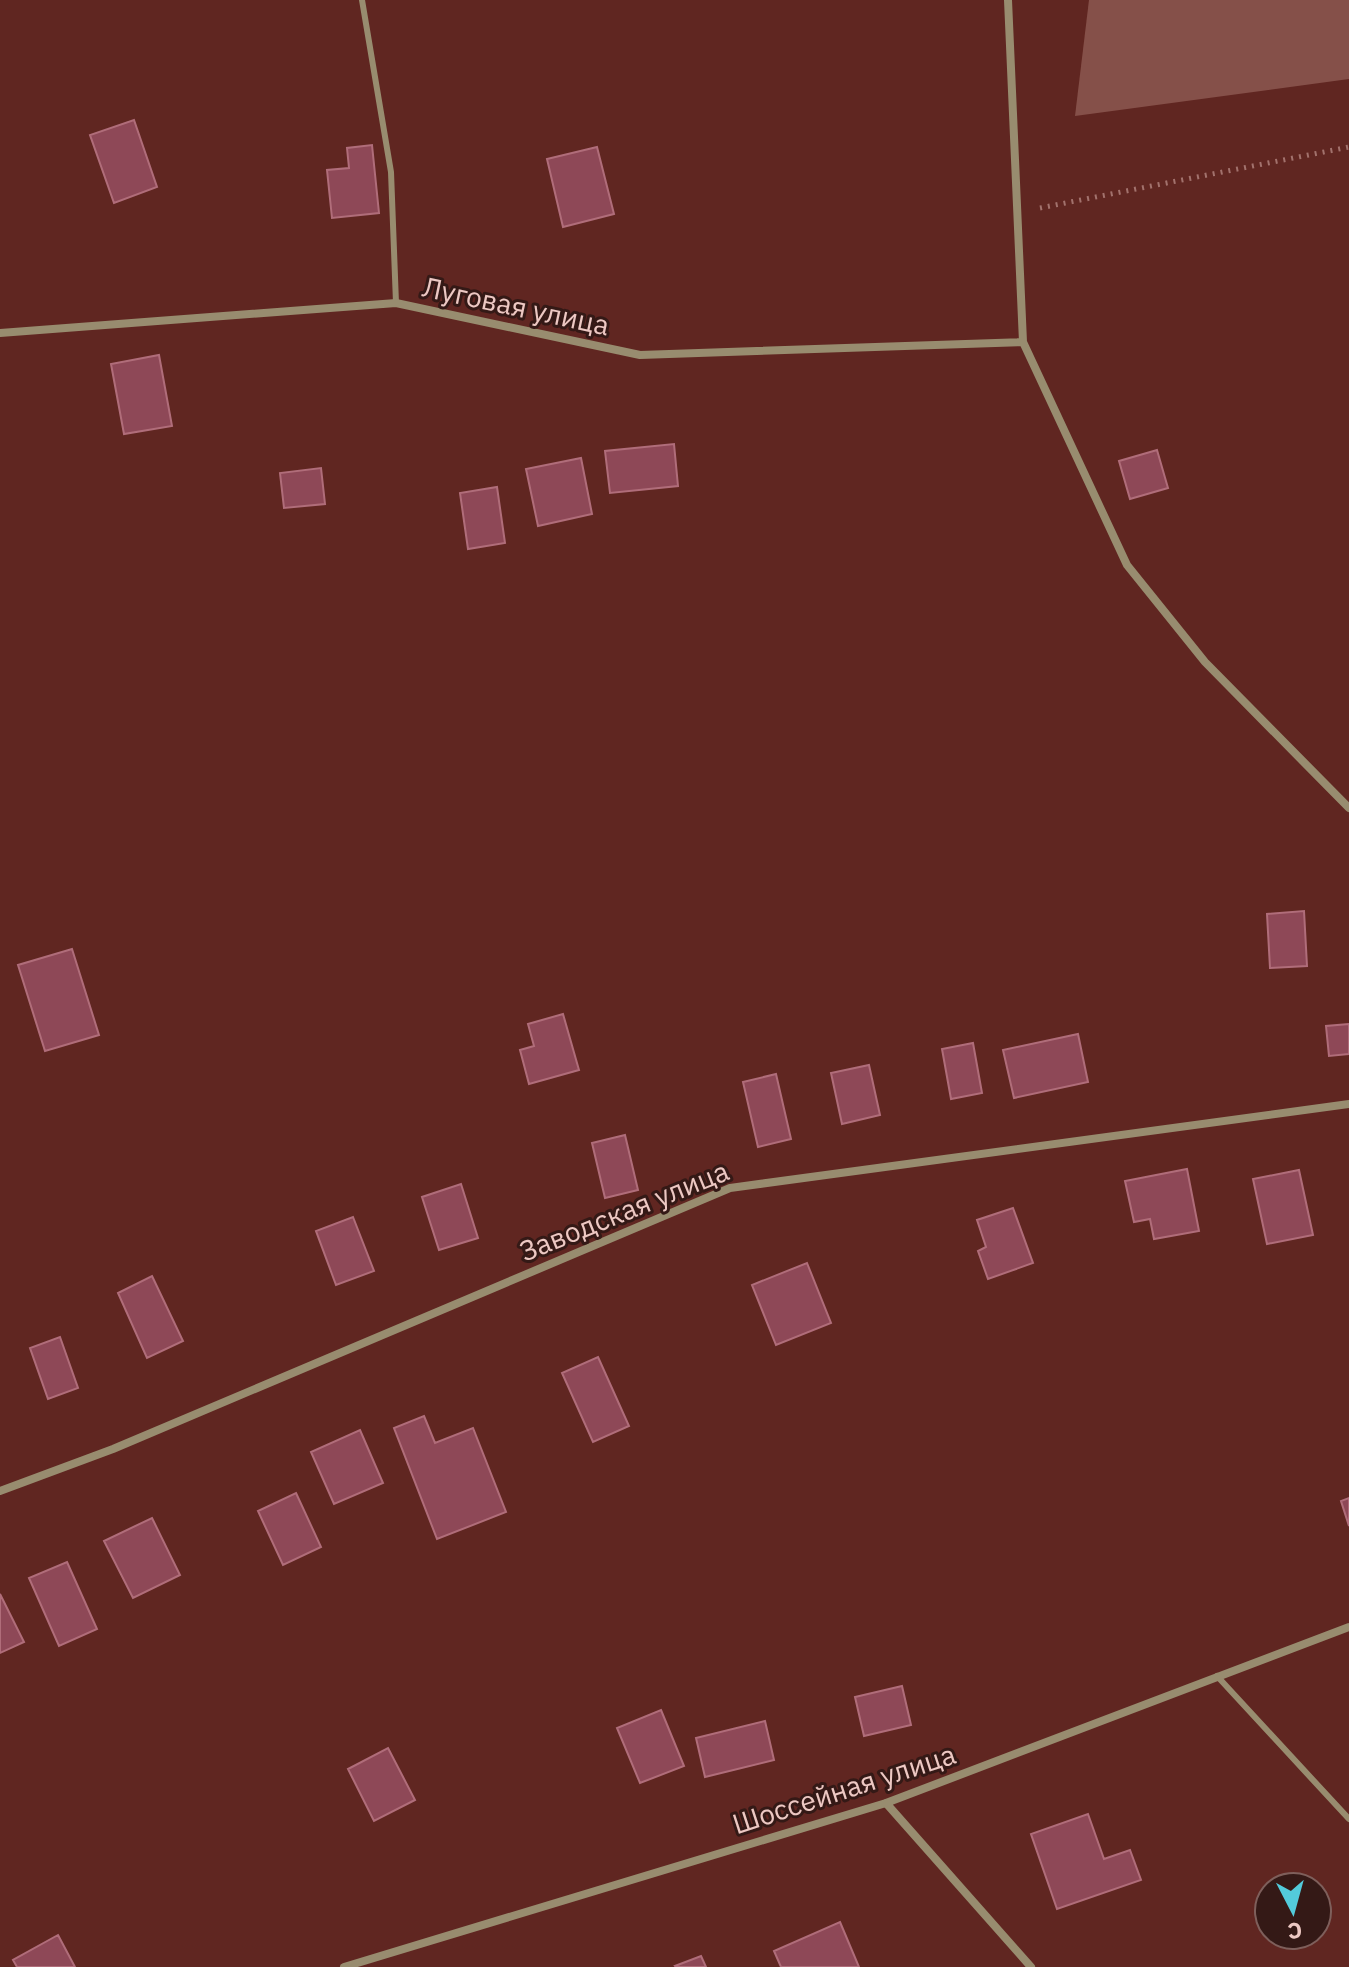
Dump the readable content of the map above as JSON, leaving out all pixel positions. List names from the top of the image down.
{
  "streets": {
    "street": ["Луговая улица", "Заводская улица", "Шоссейная улица"]
  },
  "north": "bottom"
}
